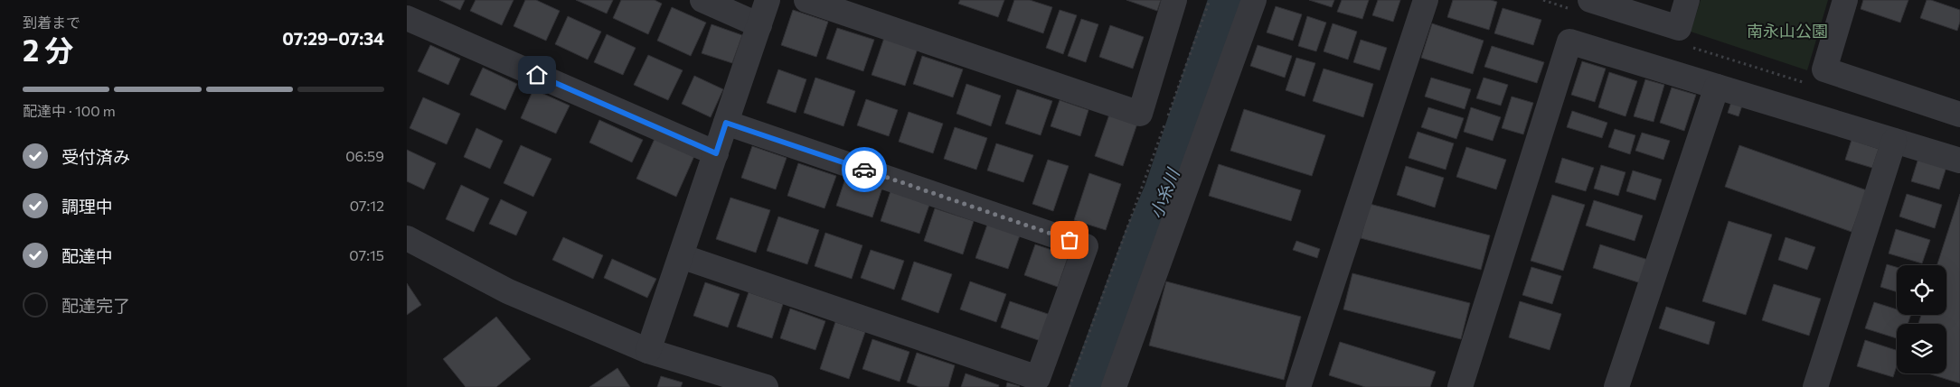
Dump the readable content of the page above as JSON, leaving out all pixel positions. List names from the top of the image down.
{
  "water": ["小糸川"],
  "parks": ["南永山公園"],
  "page": {
    "heading": ["2 分", "到着まで", "07:29–07:34"],
    "bar": "配達中 · 100 m",
    "list": [
      ["受付済み", "06:59"],
      ["調理中", "07:12"],
      ["配達中", "07:15"],
      "配達完了"
    ]
  }
}
